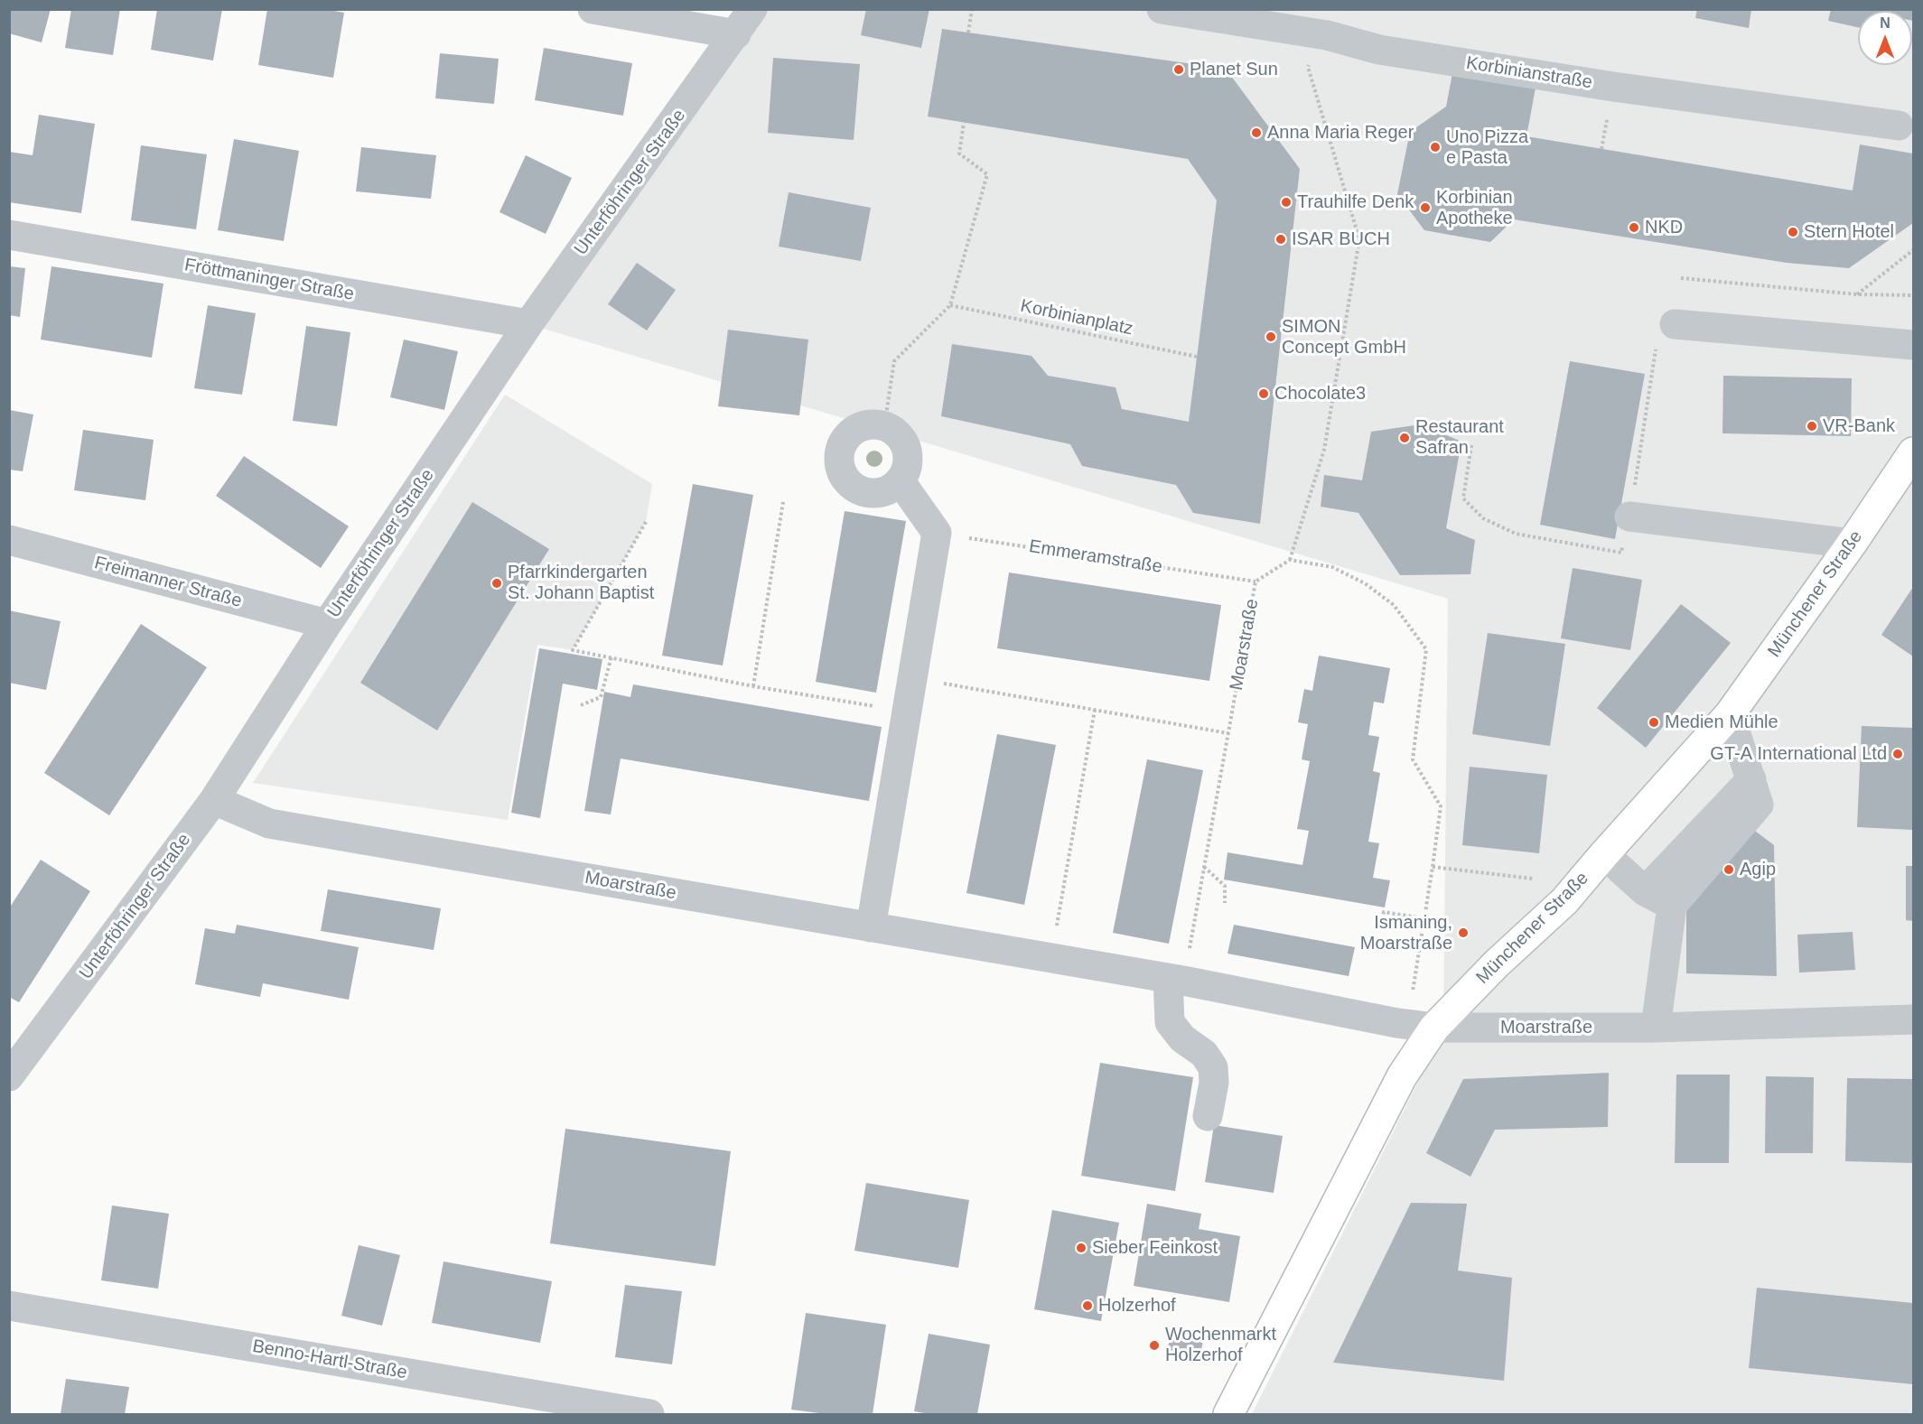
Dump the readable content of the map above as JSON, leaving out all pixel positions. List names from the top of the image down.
{
  "streets": {
    "main road": ["Münchener Straße"],
    "street": [
      "Korbinianstraße",
      "Unterföhringer Straße",
      "Fröttmaninger Straße",
      "Freimanner Straße",
      "Moarstraße",
      "Benno-Hartl-Straße"
    ],
    "path": ["Korbinianplatz", "Emmeramstraße"]
  },
  "crossings": [
    ["Unterföhringer Straße", "Fröttmaninger Straße"],
    ["Unterföhringer Straße", "Freimanner Straße"],
    ["Unterföhringer Straße", "Moarstraße"],
    ["Emmeramstraße", "Moarstraße"],
    ["Münchener Straße", "Moarstraße"]
  ],
  "places": [
    "Planet Sun",
    "Anna Maria Reger",
    "Uno Pizza e Pasta",
    "Trauhilfe Denk",
    "Korbinian Apotheke",
    "NKD",
    "Stern Hotel",
    "ISAR BUCH",
    "SIMON Concept GmbH",
    "Chocolate3",
    "VR-Bank",
    "Restaurant Safran",
    "Pfarrkindergarten St. Johann Baptist",
    "Medien Mühle",
    "GT-A International Ltd",
    "Agip",
    "Ismaning, Moarstraße",
    "Sieber Feinkost",
    "Holzerhof",
    "Wochenmarkt Holzerhof"
  ],
  "north": "top"
}
